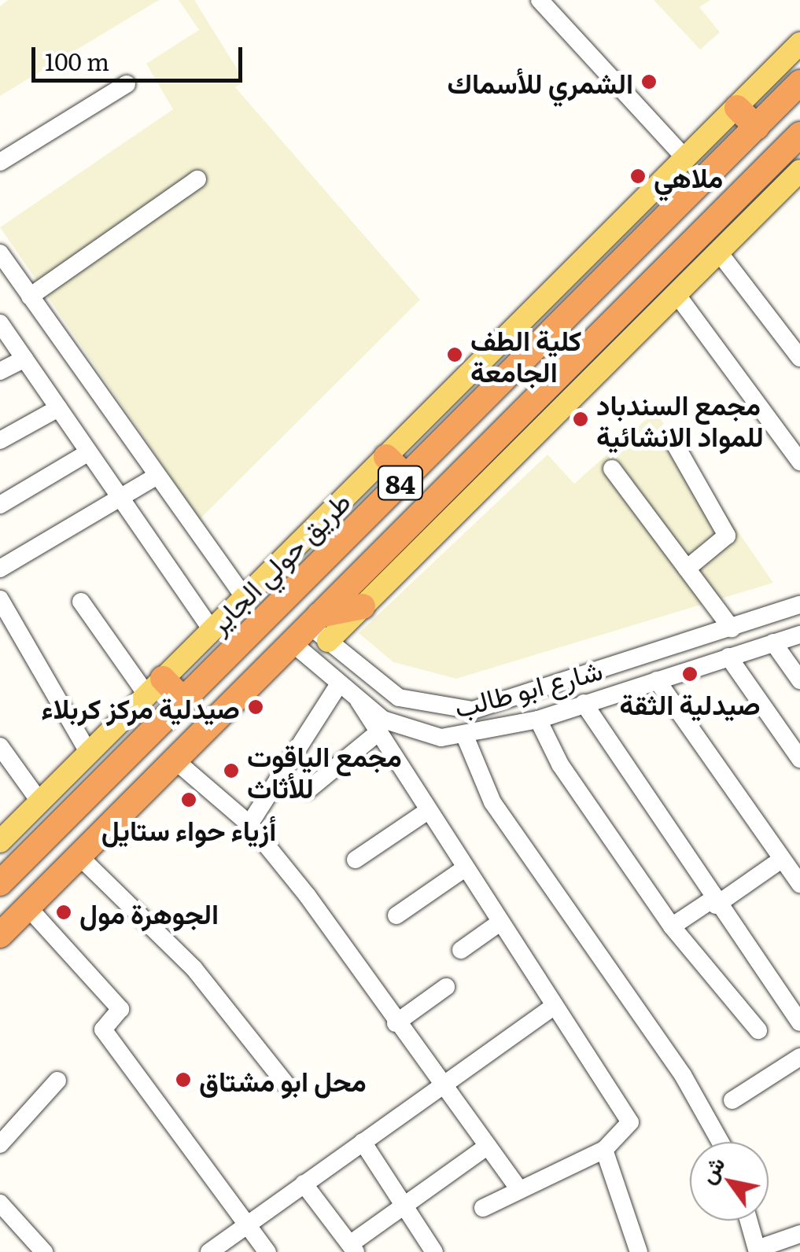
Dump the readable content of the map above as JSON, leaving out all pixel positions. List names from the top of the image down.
{
  "streets": {
    "highway": ["84", "طريق حولي الجاير"],
    "street": ["شارع ابو طالب"]
  },
  "crossings": [
    ["84", "شارع ابو طالب"]
  ],
  "places": [
    "الشمري للأسماك",
    "ملاهي",
    "كلية الطف الجامعة",
    "مجمع السندباد للمواد الانشائية",
    "صيدلية الثقة",
    "صيدلية مركز كربلاء",
    "مجمع الياقوت للأثاث",
    "أزياء حواء ستايل",
    "الجوهرة مول",
    "محل ابو مشتاق"
  ],
  "scale_bar": "100 m",
  "north": "top left"
}
